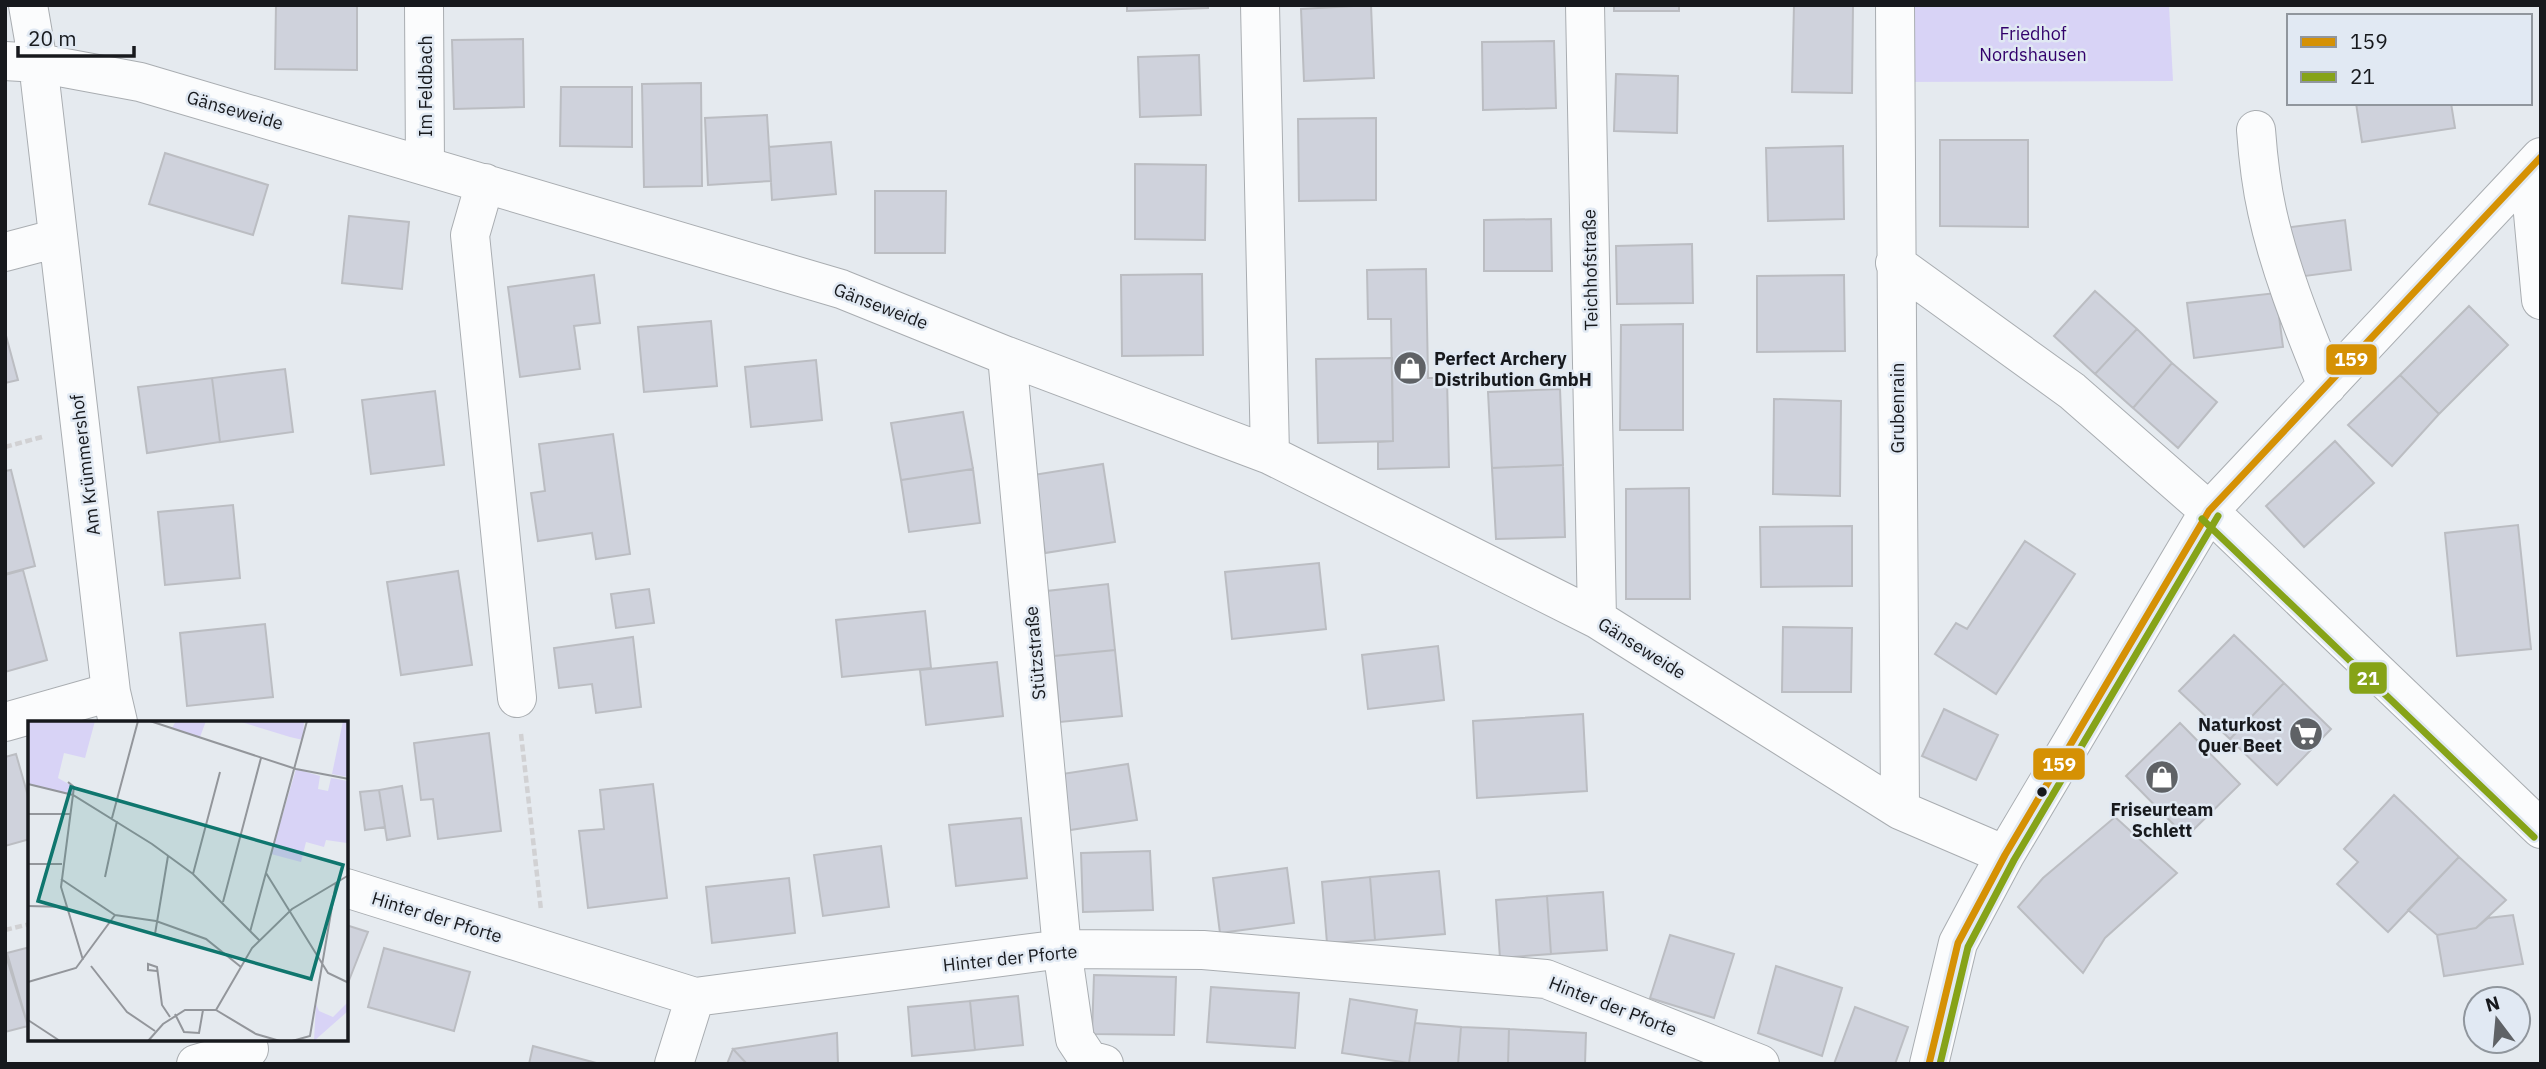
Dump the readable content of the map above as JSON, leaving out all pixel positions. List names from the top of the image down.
{
  "streets": {
    "street": [
      "Im Feldbach",
      "Gänseweide",
      "Teichhofstraße",
      "Grubenrain",
      "Am Krümmershof",
      "Stützstraße",
      "Hinter der Pforte"
    ]
  },
  "crossings": [
    ["Im Feldbach", "Gänseweide"],
    ["Gänseweide", "Teichhofstraße"],
    ["Gänseweide", "Grubenrain"],
    ["Gänseweide", "Am Krümmershof"],
    ["Gänseweide", "Stützstraße"],
    ["Stützstraße", "Hinter der Pforte"]
  ],
  "parks": ["Friedhof Nordshausen"],
  "places": {
    "shop": ["Perfect Archery Distribution GmbH", "Friseurteam Schlett"],
    "supermarket": ["Naturkost Quer Beet"]
  },
  "lines": ["transit line 159", "transit line 21"],
  "legend": ["159", "21"],
  "scale_bar": "20 m",
  "north": "top"
}
